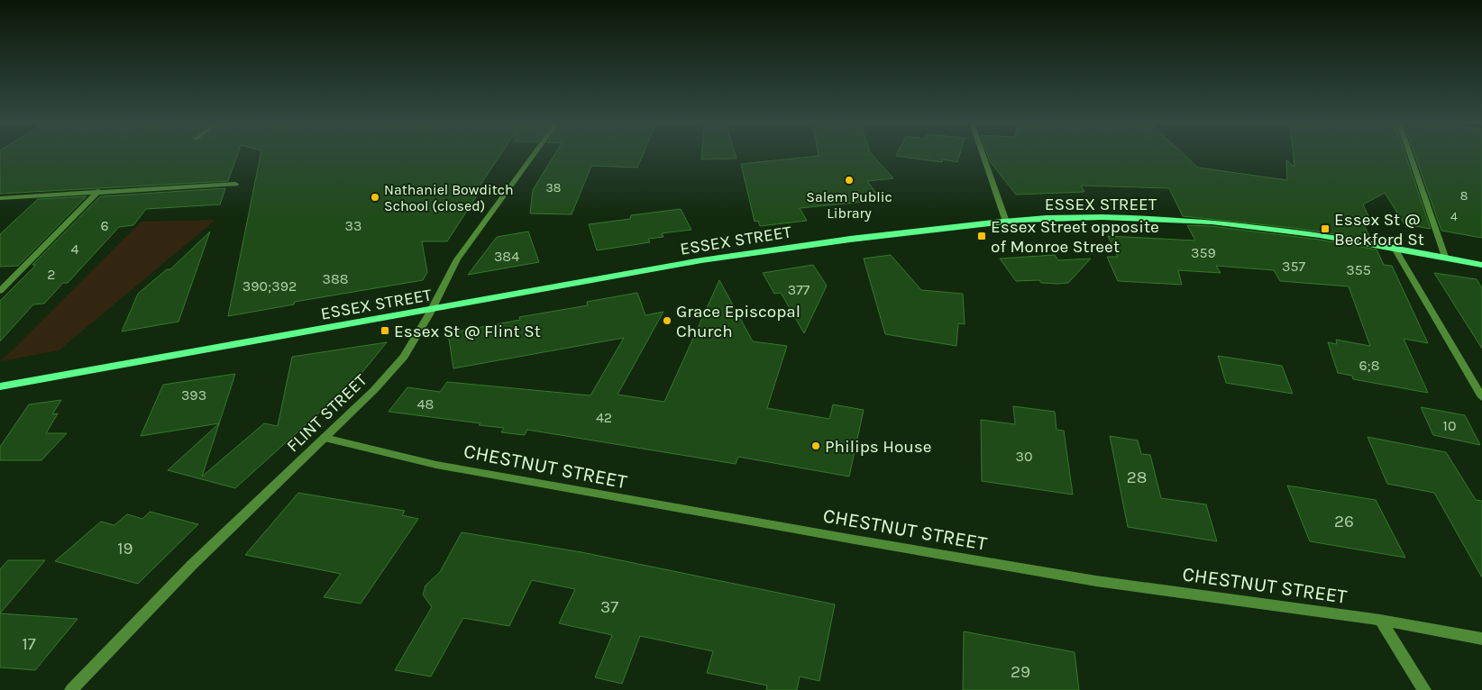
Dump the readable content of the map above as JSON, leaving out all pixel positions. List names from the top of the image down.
{
  "streets": {
    "main road": ["ESSEX STREET"],
    "street": ["FLINT STREET", "CHESTNUT STREET"]
  },
  "crossings": [
    ["ESSEX STREET", "FLINT STREET"],
    ["FLINT STREET", "CHESTNUT STREET"]
  ],
  "places": {
    "other": [
      "Salem Public Library",
      "Nathaniel Bowditch School (closed)",
      "Grace Episcopal Church",
      "Philips House"
    ],
    "transit": ["Essex St @ Beckford St", "Essex Street opposite of Monroe Street", "Essex St @ Flint St"]
  },
  "house_numbers": [
    "38",
    "8",
    "4",
    "6",
    "33",
    "4",
    "359",
    "384",
    "357",
    "355",
    "2",
    "388",
    "390;392",
    "377",
    "6;8",
    "393",
    "48",
    "42",
    "10",
    "30",
    "28",
    "26",
    "19",
    "37",
    "17",
    "29"
  ]
}
